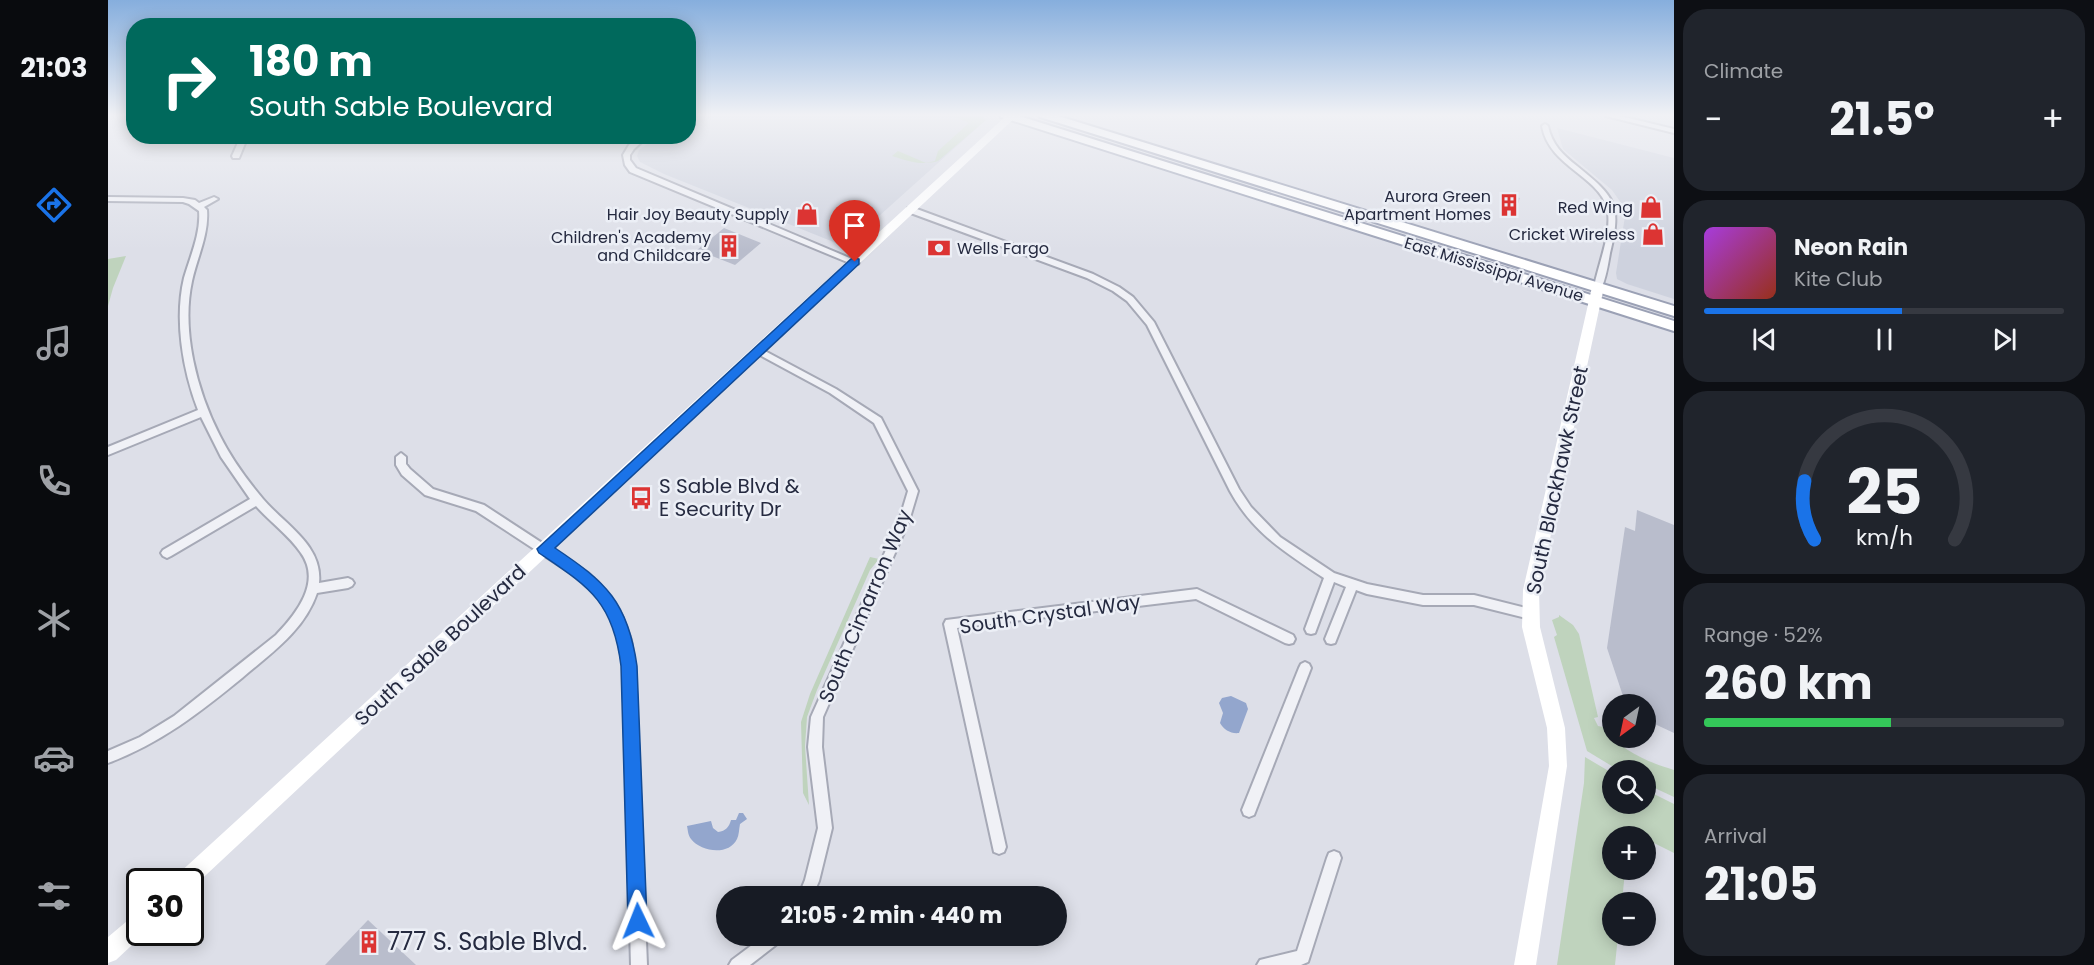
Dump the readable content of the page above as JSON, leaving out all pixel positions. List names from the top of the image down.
{
  "streets": {
    "main road": ["East Mississippi Avenue", "South Blackhawk Street", "South Sable Boulevard"],
    "street": ["South Cimarron Way", "South Crystal Way"]
  },
  "crossings": [
    ["East Mississippi Avenue", "South Blackhawk Street"],
    ["South Cimarron Way", "South Sable Boulevard"]
  ],
  "places": {
    "building": ["Aurora Green Apartment Homes", "Children's Academy and Childcare", "777 S. Sable Blvd."],
    "shop": ["Red Wing", "Hair Joy Beauty Supply", "Cricket Wireless"],
    "bank": ["Wells Fargo"],
    "bus stop": ["S Sable Blvd & E Security Dr"]
  },
  "north": "bottom left",
  "page": {
    "tabs": "21:03",
    "tile": [
      "Climate",
      ["Range · 52%", "260 km"],
      ["Arrival", "21:05"]
    ],
    "turn": ["180 m", "South Sable Boulevard"],
    "heat": ["−", "21.5°", "+"],
    "song": ["Neon Rain", "Kite Club"],
    "map_buttons": ["+", "−"],
    "limit": "30",
    "trip": "21:05 · 2 min · 440 m",
    "gauge": ["25", "km/h"]
  }
}
